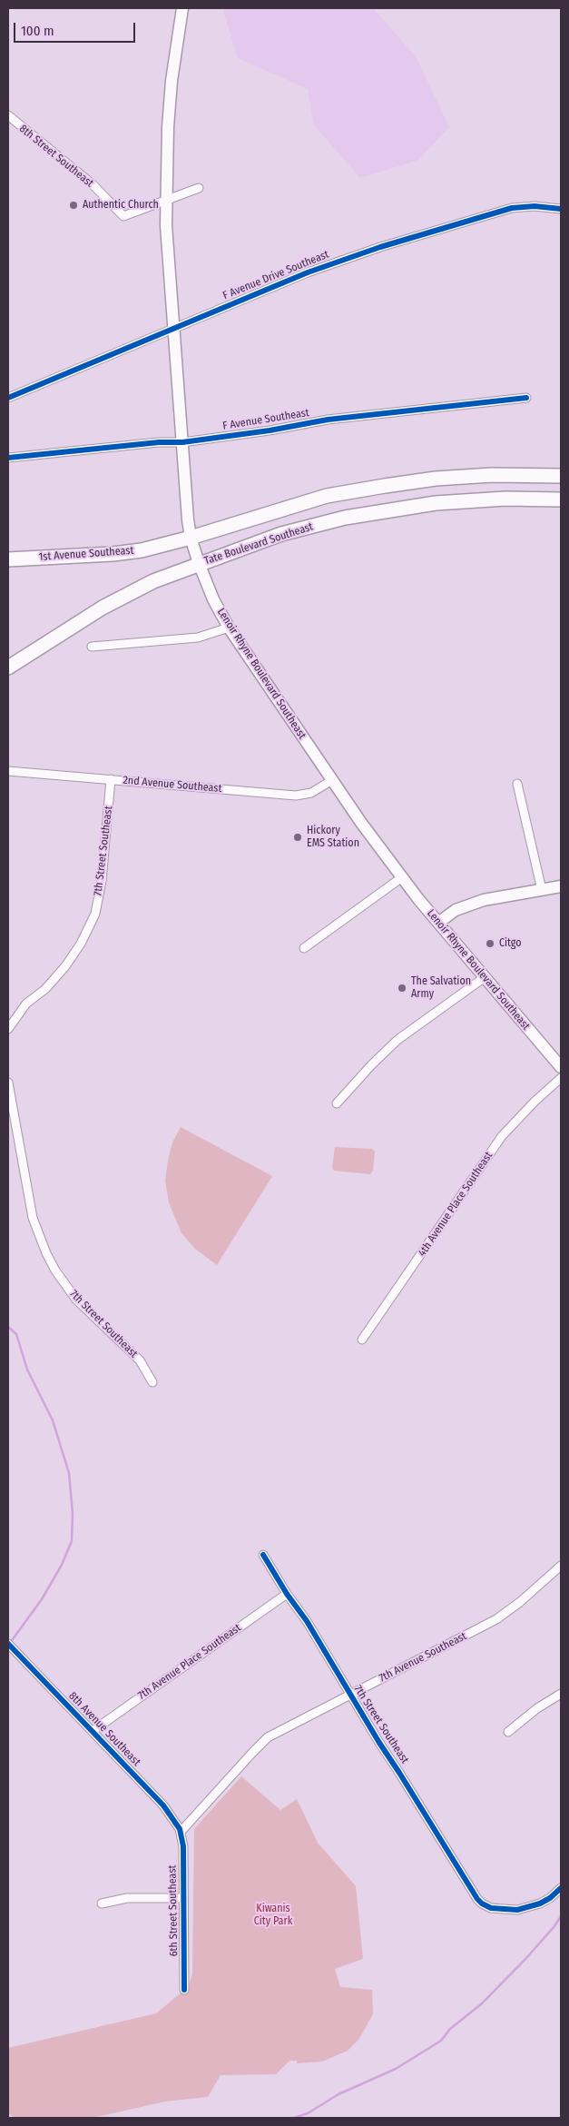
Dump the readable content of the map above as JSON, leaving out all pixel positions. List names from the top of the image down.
{
  "streets": {
    "main road": ["Tate Boulevard Southeast", "1st Avenue Southeast", "Lenoir Rhyne Boulevard Southeast"],
    "street": [
      "8th Street Southeast",
      "F Avenue Drive Southeast",
      "F Avenue Southeast",
      "2nd Avenue Southeast",
      "7th Street Southeast",
      "4th Avenue Place Southeast",
      "7th Avenue Southeast",
      "7th Avenue Place Southeast",
      "8th Avenue Southeast",
      "6th Street Southeast"
    ]
  },
  "crossings": [
    ["8th Street Southeast", "Lenoir Rhyne Boulevard Southeast"],
    ["F Avenue Drive Southeast", "Lenoir Rhyne Boulevard Southeast"],
    ["F Avenue Southeast", "Lenoir Rhyne Boulevard Southeast"],
    ["Tate Boulevard Southeast", "Lenoir Rhyne Boulevard Southeast"],
    ["1st Avenue Southeast", "Lenoir Rhyne Boulevard Southeast"],
    ["Lenoir Rhyne Boulevard Southeast", "2nd Avenue Southeast"],
    ["2nd Avenue Southeast", "7th Street Southeast"],
    ["7th Street Southeast", "7th Avenue Southeast"],
    ["7th Street Southeast", "7th Avenue Place Southeast"],
    ["7th Avenue Southeast", "8th Avenue Southeast"],
    ["7th Avenue Southeast", "6th Street Southeast"],
    ["7th Avenue Place Southeast", "8th Avenue Southeast"],
    ["8th Avenue Southeast", "6th Street Southeast"]
  ],
  "parks": ["Kiwanis City Park"],
  "places": [
    "Authentic Church",
    "Hickory EMS Station",
    "Citgo",
    "The Salvation Army"
  ],
  "scale_bar": "100 m"
}
